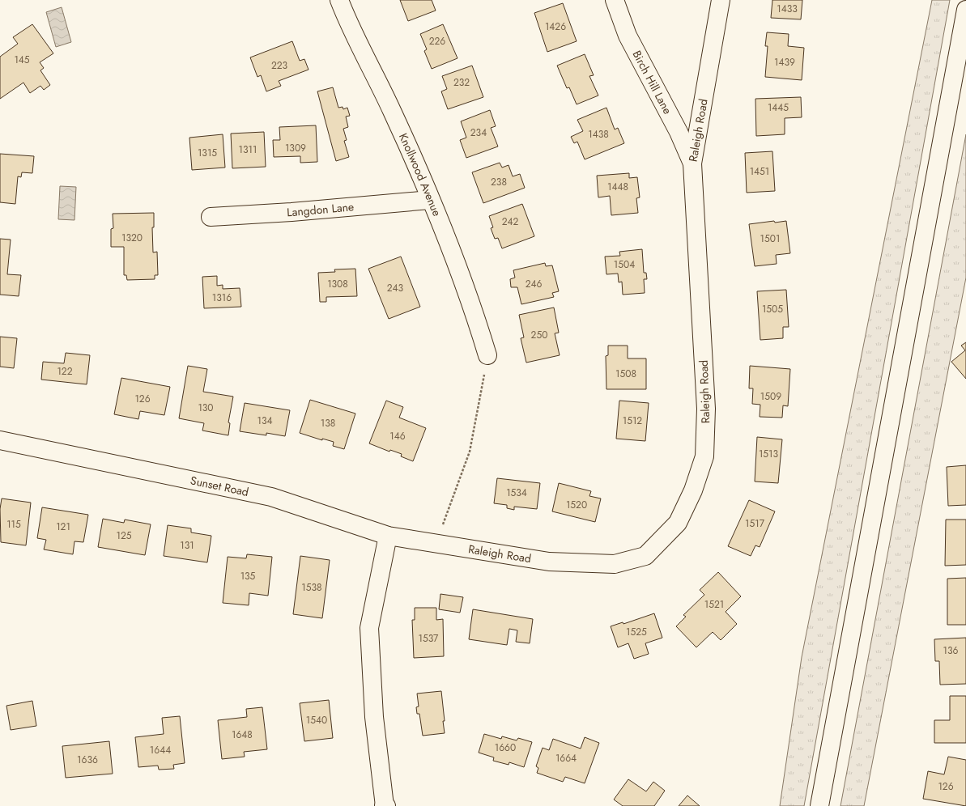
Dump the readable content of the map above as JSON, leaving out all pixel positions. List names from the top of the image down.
{
  "streets": {
    "main road": [
      "Birch Hill Lane",
      "Raleigh Road",
      "Knollwood Avenue",
      "Langdon Lane",
      "Sunset Road"
    ]
  },
  "crossings": [
    ["Birch Hill Lane", "Raleigh Road"],
    ["Raleigh Road", "Sunset Road"],
    ["Knollwood Avenue", "Langdon Lane"]
  ],
  "house_numbers": [
    "1433",
    "1426",
    "226",
    "145",
    "1439",
    "223",
    "232",
    "1445",
    "234",
    "1438",
    "1309",
    "1311",
    "1315",
    "1451",
    "238",
    "1448",
    "242",
    "1320",
    "1501",
    "1504",
    "1308",
    "246",
    "243",
    "1316",
    "1505",
    "250",
    "122",
    "1508",
    "1509",
    "126",
    "130",
    "134",
    "1512",
    "138",
    "146",
    "1513",
    "1534",
    "1520",
    "1517",
    "115",
    "121",
    "125",
    "131",
    "135",
    "1538",
    "1521",
    "1525",
    "1537",
    "136",
    "1540",
    "1648",
    "1660",
    "1644",
    "1664",
    "1636",
    "126"
  ]
}
